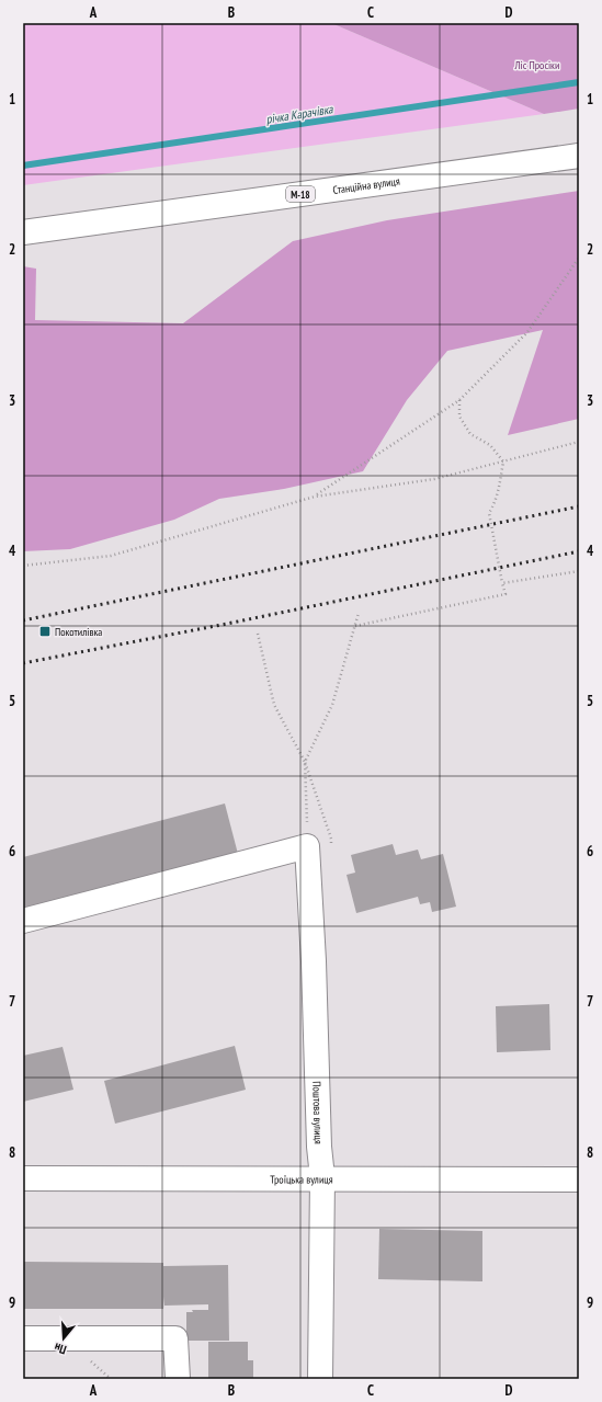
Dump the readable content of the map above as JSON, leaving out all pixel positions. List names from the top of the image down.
{
  "streets": {
    "main road": [
      "Станційна вулиця",
      "М-18",
      "Поштова вулиця",
      "Троїцька вулиця"
    ]
  },
  "crossings": [
    ["Поштова вулиця", "Троїцька вулиця"]
  ],
  "water": ["річка Карачівка"],
  "parks": ["Ліс Просіки"],
  "places": {
    "transit": ["Покотилівка"]
  },
  "north": "bottom",
  "grid": {
    "columns": [
      "A",
      "B",
      "C",
      "D"
    ],
    "rows": [
      "1",
      "2",
      "3",
      "4",
      "5",
      "6",
      "7",
      "8",
      "9"
    ]
  }
}
